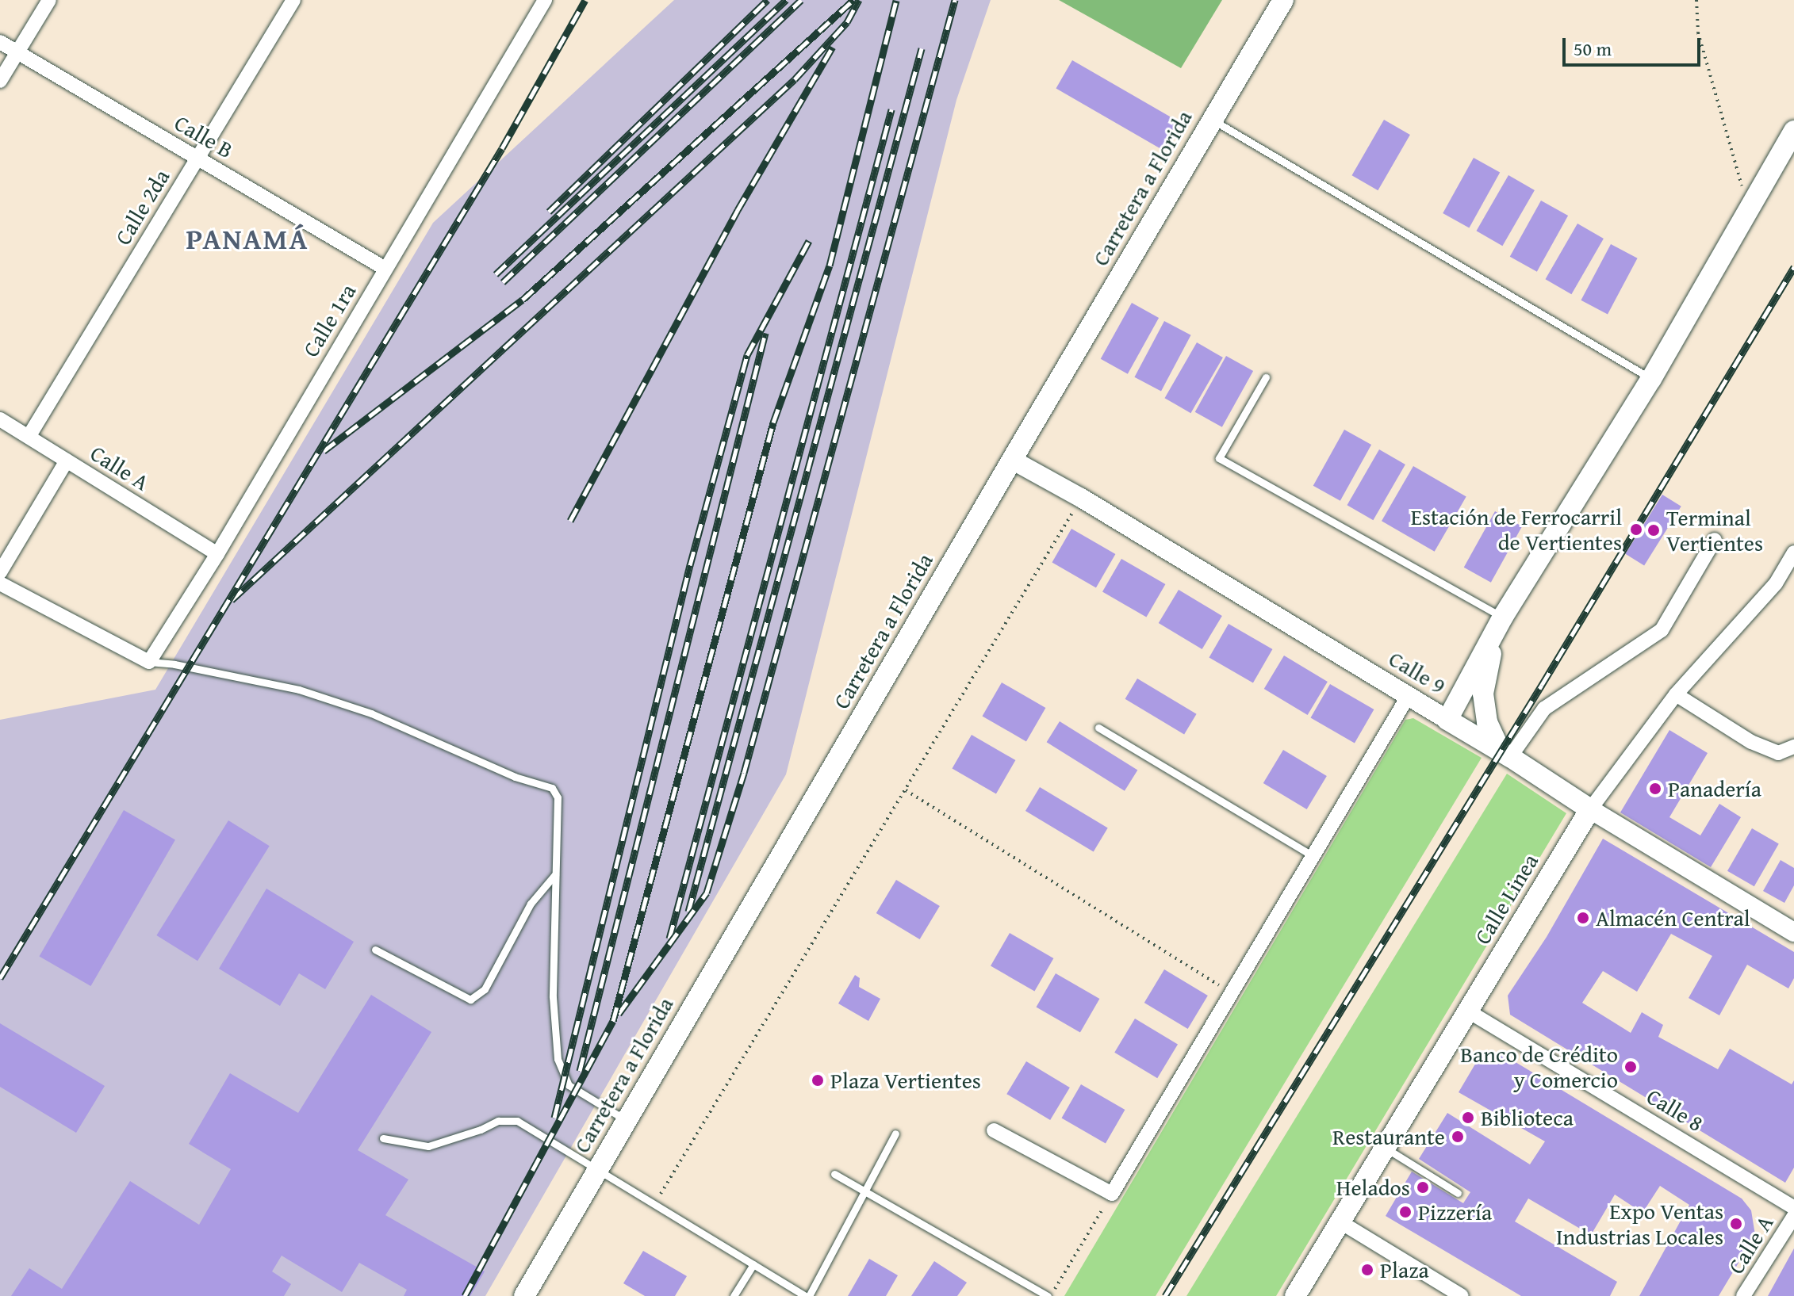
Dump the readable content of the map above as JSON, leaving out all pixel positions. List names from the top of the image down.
{
  "streets": {
    "main road": ["Carretera a Florida", "Calle 9", "Calle Linea"],
    "street": [
      "Calle B",
      "Calle 2da",
      "Calle 1ra",
      "Calle A",
      "Calle 8"
    ]
  },
  "crossings": [
    ["Calle B", "Calle 2da"],
    ["Calle B", "Calle 1ra"],
    ["Carretera a Florida", "Calle 9"],
    ["Calle 2da", "Calle A"],
    ["Calle 1ra", "Calle A"],
    ["Calle 9", "Calle Linea"],
    ["Calle Linea", "Calle 8"]
  ],
  "districts": ["PANAMÁ"],
  "places": [
    "Estación de Ferrocarril de Vertientes",
    "Terminal Vertientes",
    "Panadería",
    "Almacén Central",
    "Banco de Crédito y Comercio",
    "Plaza Vertientes",
    "Biblioteca",
    "Restaurante",
    "Helados",
    "Pizzería",
    "Expo Ventas Industrias Locales",
    "Plaza"
  ],
  "scale_bar": "50 m"
}
